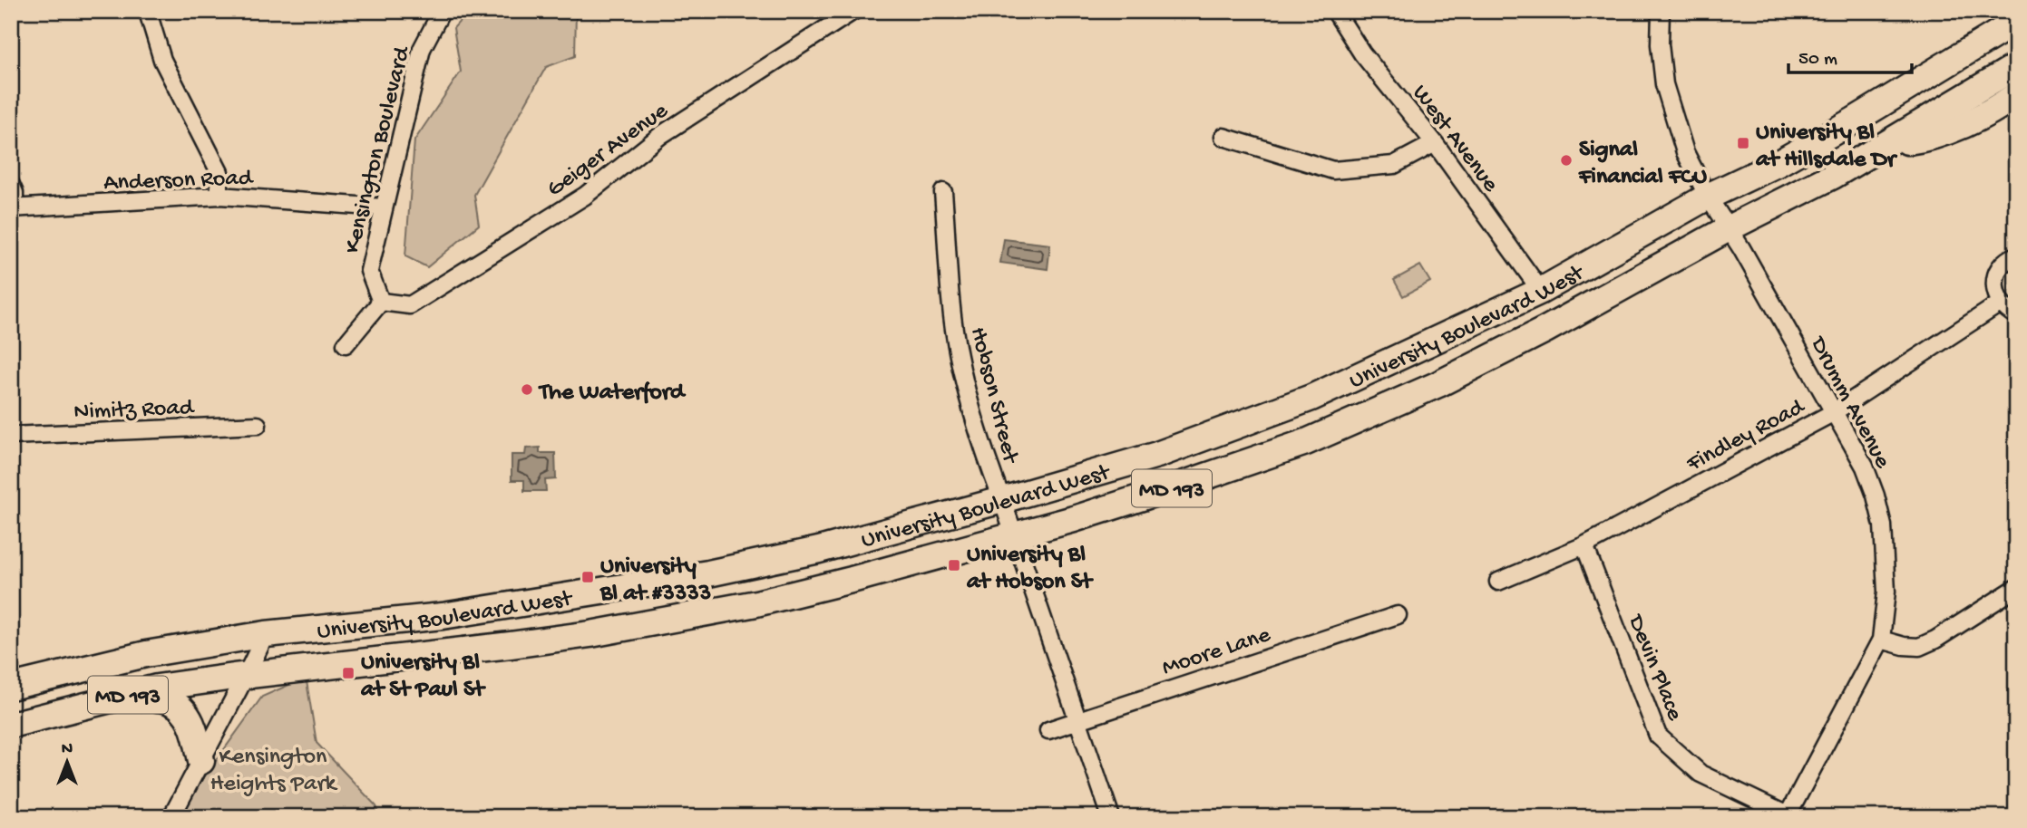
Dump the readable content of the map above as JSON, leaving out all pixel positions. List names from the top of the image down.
{
  "streets": {
    "main road": ["University Boulevard West", "MD 193"],
    "street": [
      "West Avenue",
      "Geiger Avenue",
      "Kensington Boulevard",
      "Anderson Road",
      "Hobson Street",
      "Drumm Avenue",
      "Nimitz Road",
      "Findley Road",
      "Moore Lane",
      "Devin Place"
    ]
  },
  "crossings": [
    ["West Avenue", "University Boulevard West"],
    ["Geiger Avenue", "Kensington Boulevard"],
    ["Kensington Boulevard", "Anderson Road"],
    ["University Boulevard West", "Hobson Street"],
    ["University Boulevard West", "Drumm Avenue"],
    ["Hobson Street", "Moore Lane"],
    ["Drumm Avenue", "Findley Road"],
    ["Drumm Avenue", "Devin Place"],
    ["Findley Road", "Devin Place"]
  ],
  "parks": ["Kensington Heights Park"],
  "places": {
    "transit": [
      "University Bl at Hillsdale Dr",
      "University Bl at Hobson St",
      "University Bl at #3333",
      "University Bl at St Paul St"
    ],
    "other": ["Signal Financial FCU", "The Waterford"]
  },
  "scale_bar": "50 m",
  "north": "top"
}
